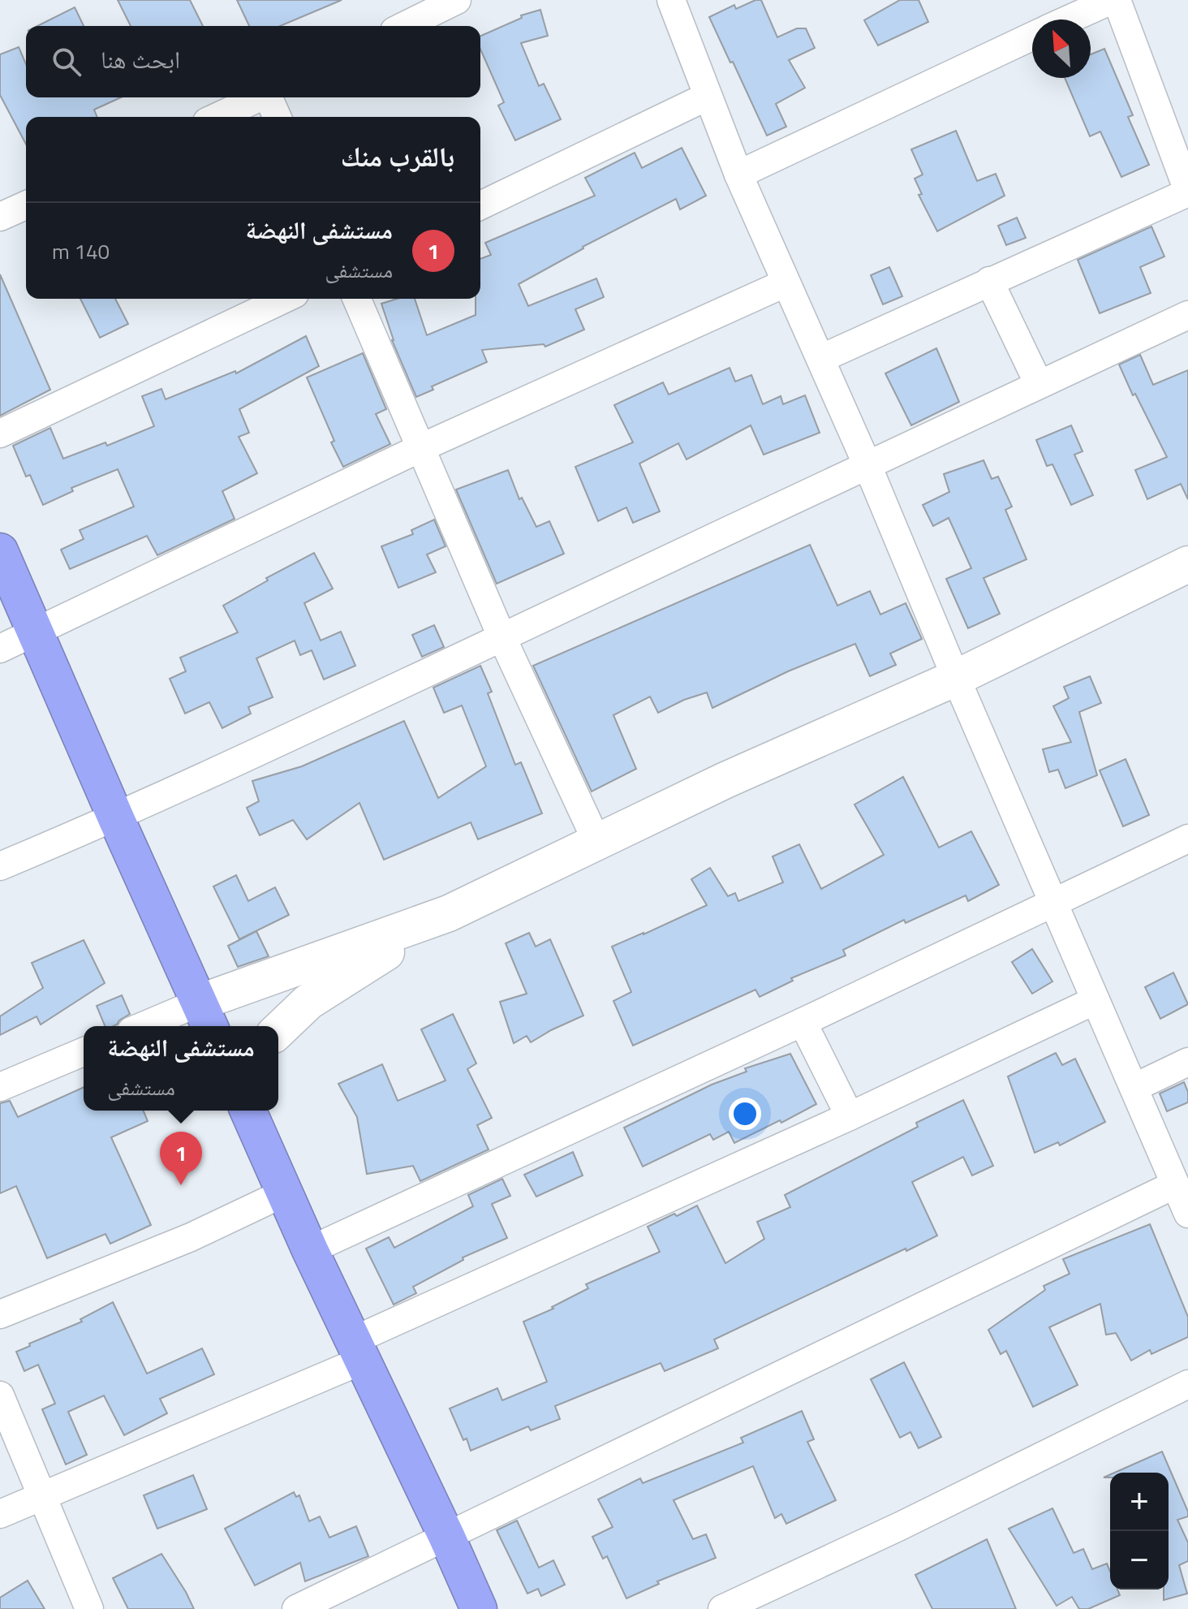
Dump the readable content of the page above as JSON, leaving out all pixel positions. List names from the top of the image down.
{
  "north": "top left",
  "page": {
    "search": "ابحث هنا",
    "heading": "بالقرب منك",
    "list": [
      {
        "mark": "1",
        "name": "مستشفى النهضة",
        "note": "مستشفى",
        "value": "140 m"
      }
    ],
    "popup": ["مستشفى النهضة", "مستشفى"],
    "pins": "1",
    "map_buttons": ["+", "−"]
  }
}
